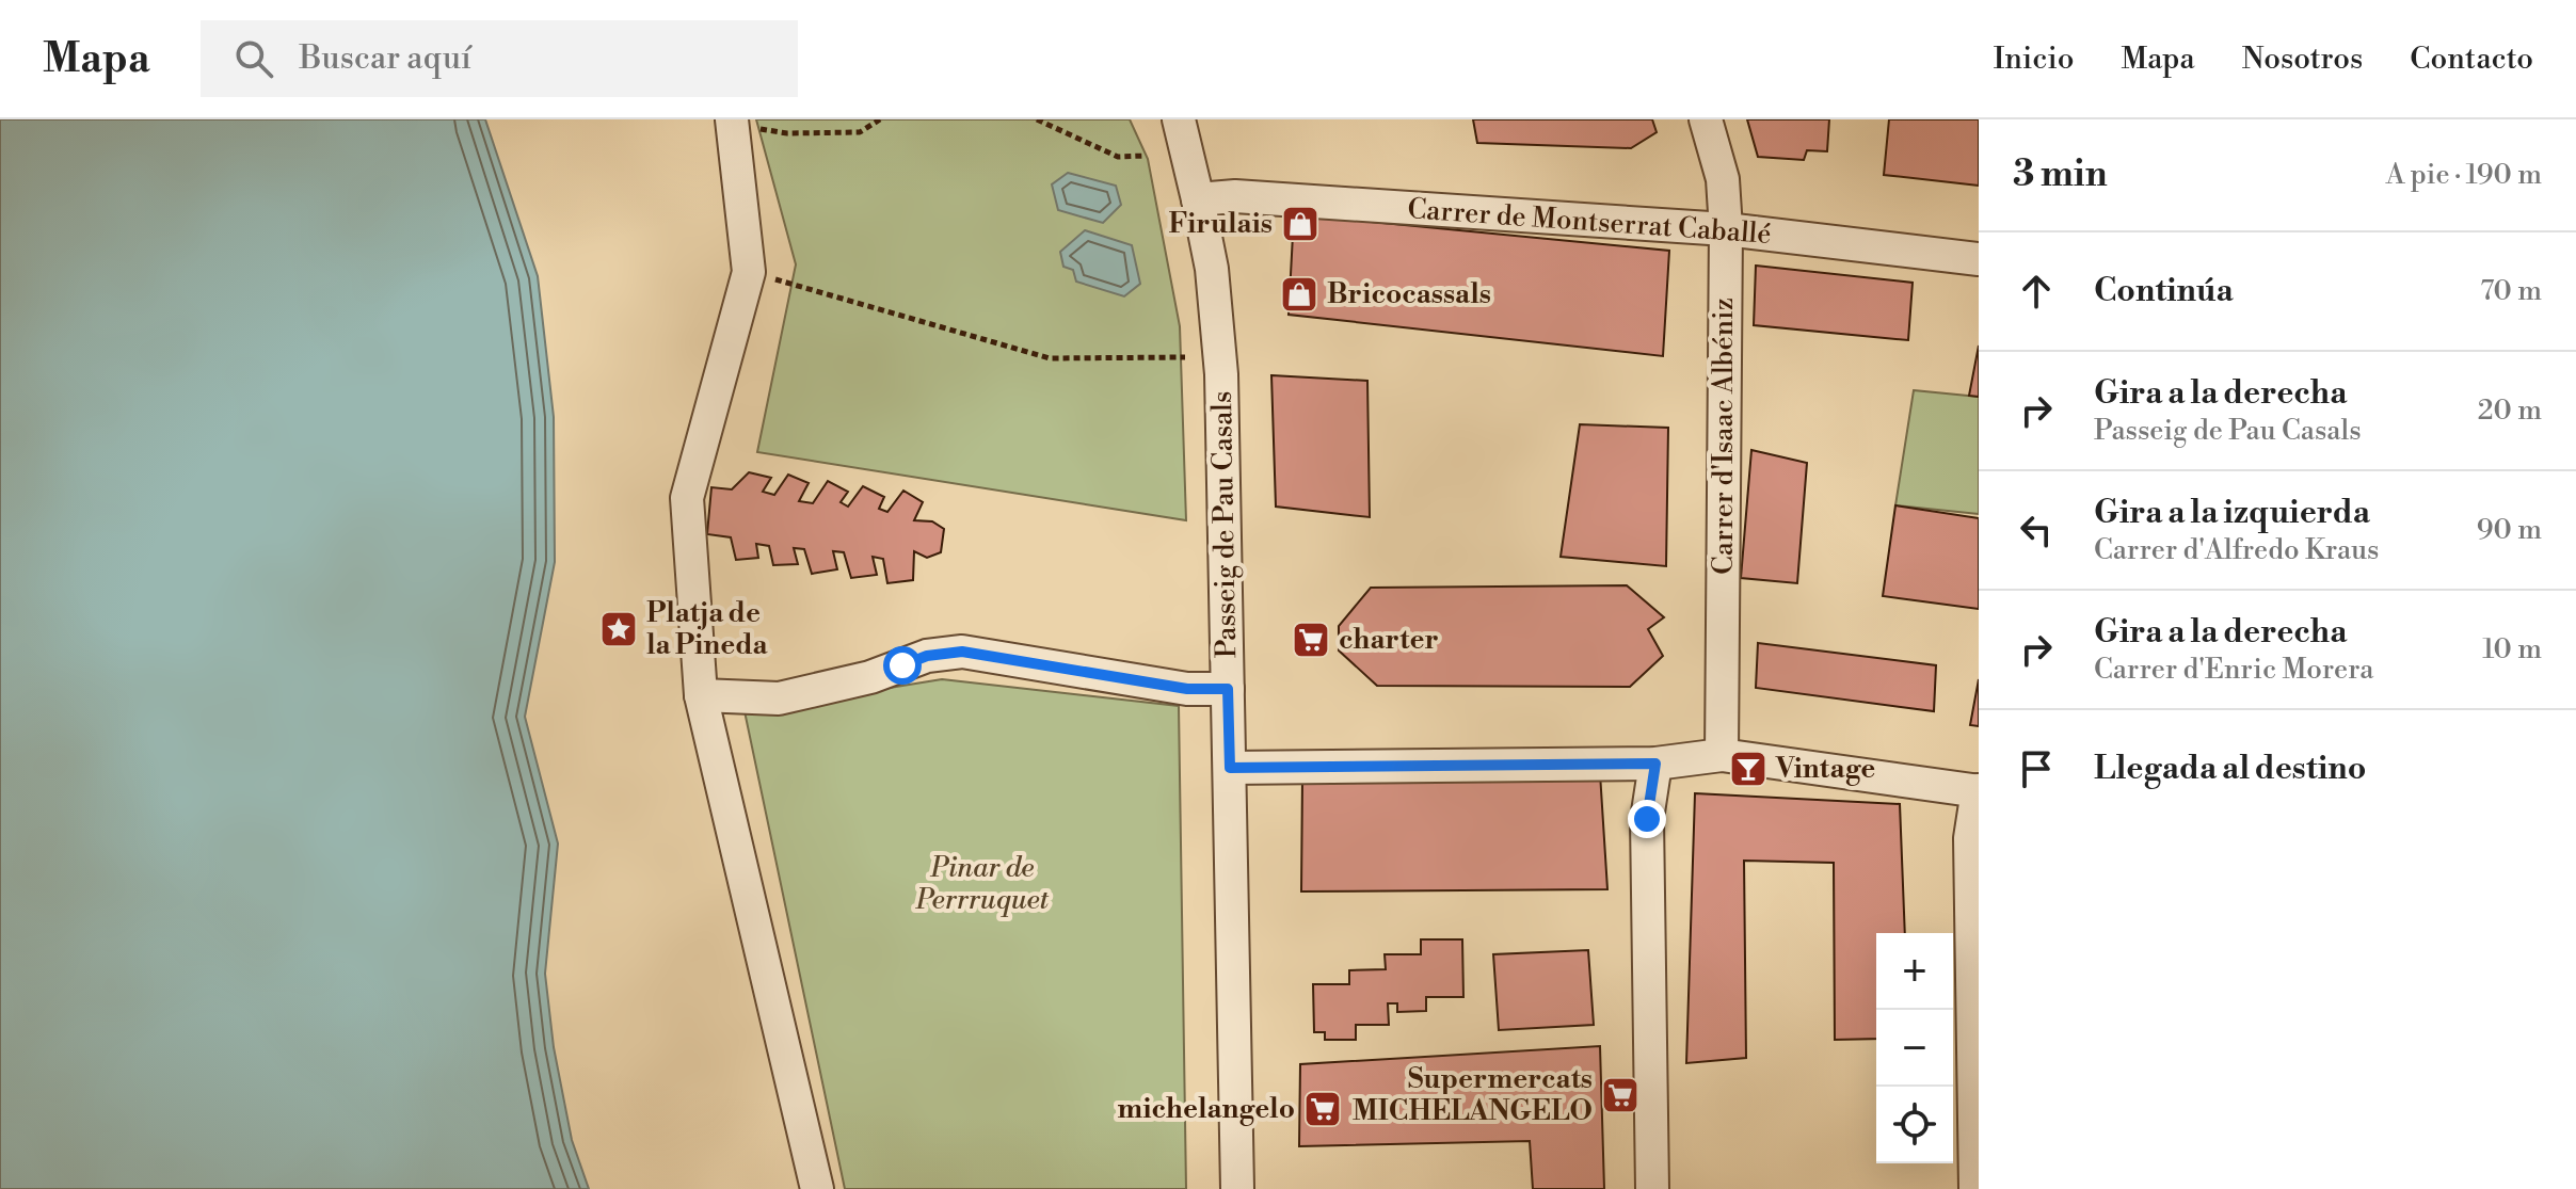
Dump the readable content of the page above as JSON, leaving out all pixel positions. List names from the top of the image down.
{
  "streets": {
    "street": ["Carrer de Montserrat Caballé", "Carrer d'Isaac Albéniz", "Passeig de Pau Casals"]
  },
  "crossings": [
    ["Carrer de Montserrat Caballé", "Carrer d'Isaac Albéniz"],
    ["Carrer de Montserrat Caballé", "Passeig de Pau Casals"]
  ],
  "parks": ["Pinar de Perrruquet"],
  "places": {
    "shop": ["Firulais", "Bricocassals"],
    "place": ["Platja de la Pineda"],
    "supermarket": ["charter", "Supermercats MICHELANGELO", "michelangelo"],
    "bar": ["Vintage"]
  },
  "page": {
    "header": "Mapa",
    "search": "Buscar aquí",
    "nav": [
      "Inicio",
      "Mapa",
      "Nosotros",
      "Contacto"
    ],
    "heading": ["3 min", "A pie · 190 m"],
    "list": [
      ["Continúa", "70 m"],
      ["Gira a la derecha", "Passeig de Pau Casals", "20 m"],
      ["Gira a la izquierda", "Carrer d'Alfredo Kraus", "90 m"],
      ["Gira a la derecha", "Carrer d'Enric Morera", "10 m"],
      "Llegada al destino"
    ],
    "map_buttons": ["+", "−"]
  }
}
